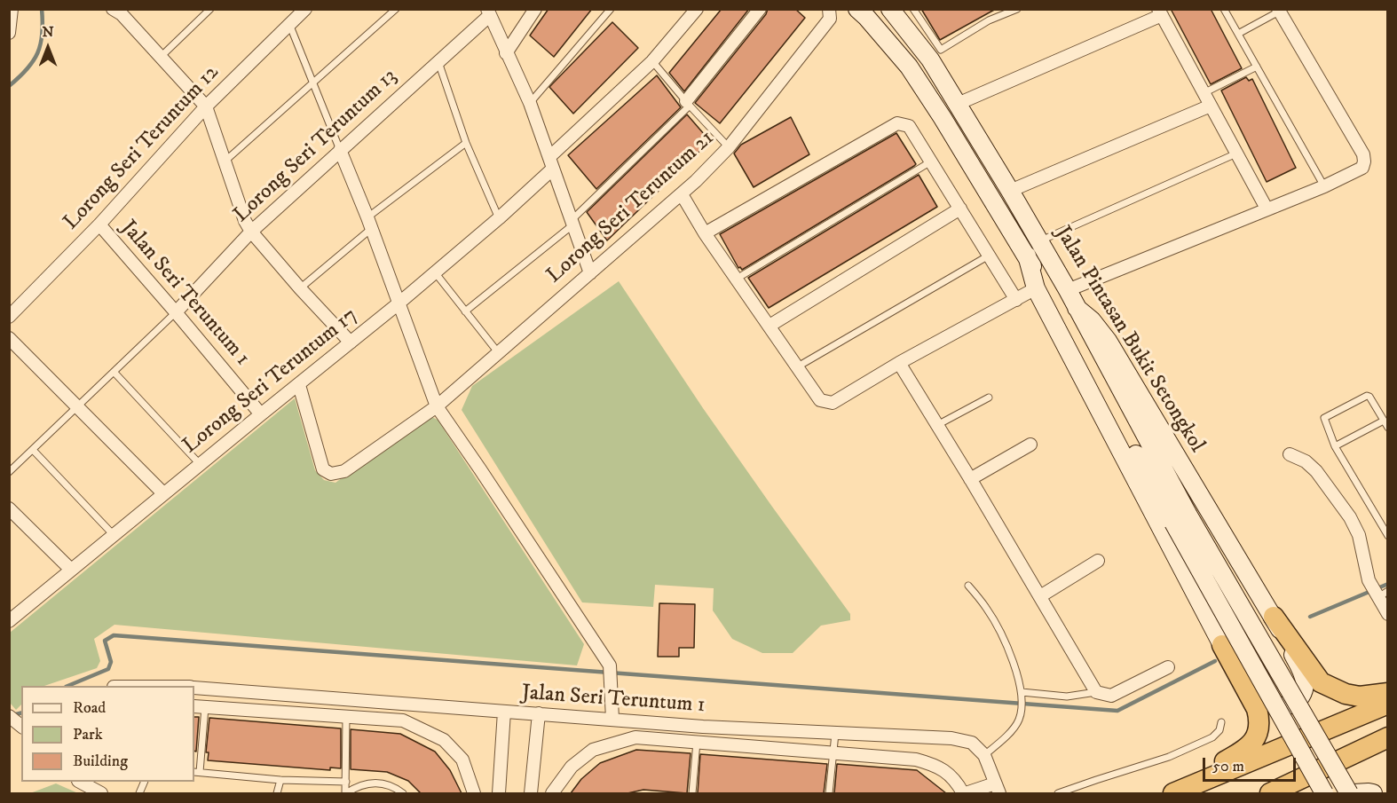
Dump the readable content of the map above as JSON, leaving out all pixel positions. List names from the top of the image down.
{
  "streets": {
    "main road": ["Jalan Pintasan Bukit Setongkol"],
    "street": [
      "Lorong Seri Teruntum 13",
      "Lorong Seri Teruntum 12",
      "Lorong Seri Teruntum 21",
      "Jalan Seri Teruntum 1",
      "Lorong Seri Teruntum 17"
    ]
  },
  "crossings": [
    ["Lorong Seri Teruntum 13", "Jalan Seri Teruntum 1"],
    ["Lorong Seri Teruntum 12", "Jalan Seri Teruntum 1"],
    ["Lorong Seri Teruntum 21", "Lorong Seri Teruntum 17"],
    ["Jalan Seri Teruntum 1", "Lorong Seri Teruntum 17"]
  ],
  "legend": ["Road", "Park", "Building"],
  "scale_bar": "50 m",
  "north": "top"
}
